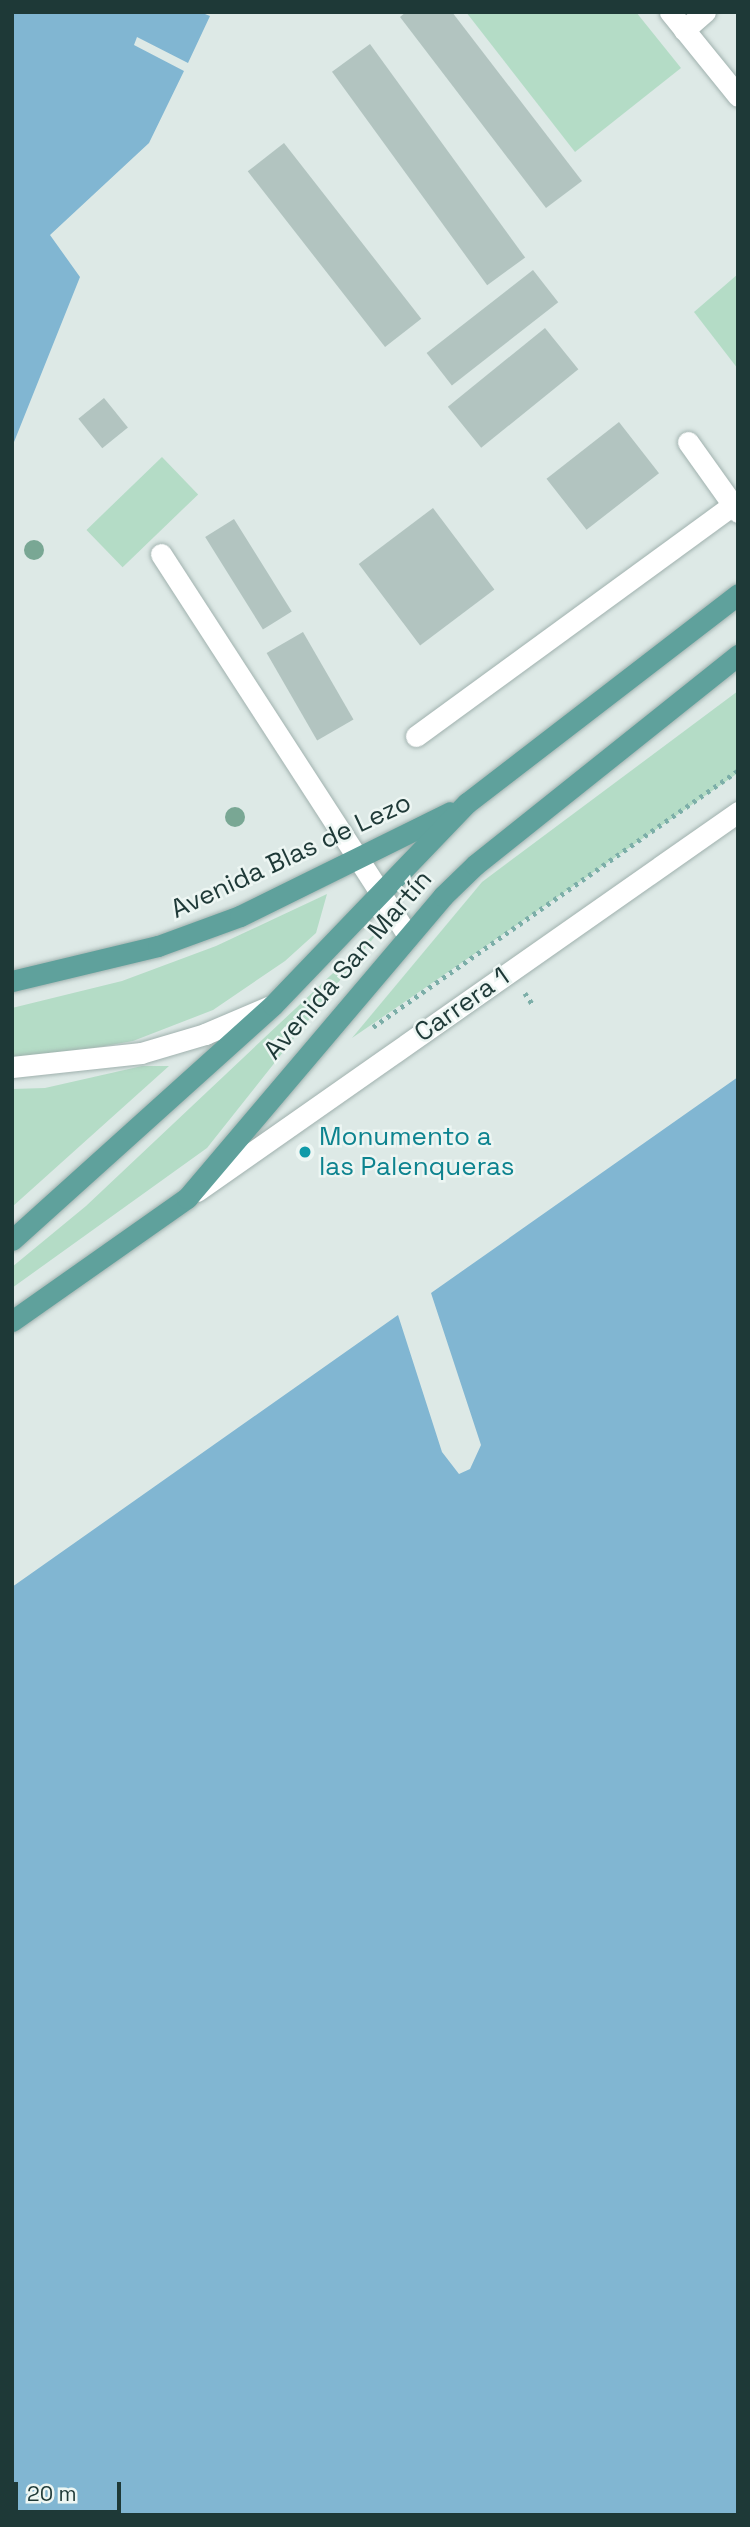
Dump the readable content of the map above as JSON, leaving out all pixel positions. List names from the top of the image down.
{
  "streets": {
    "main road": ["Avenida Blas de Lezo", "Avenida San Martín"],
    "street": ["Carrera 1"]
  },
  "crossings": [
    ["Avenida Blas de Lezo", "Avenida San Martín"],
    ["Avenida San Martín", "Carrera 1"]
  ],
  "places": ["Monumento a las Palenqueras"],
  "scale_bar": "20 m"
}
